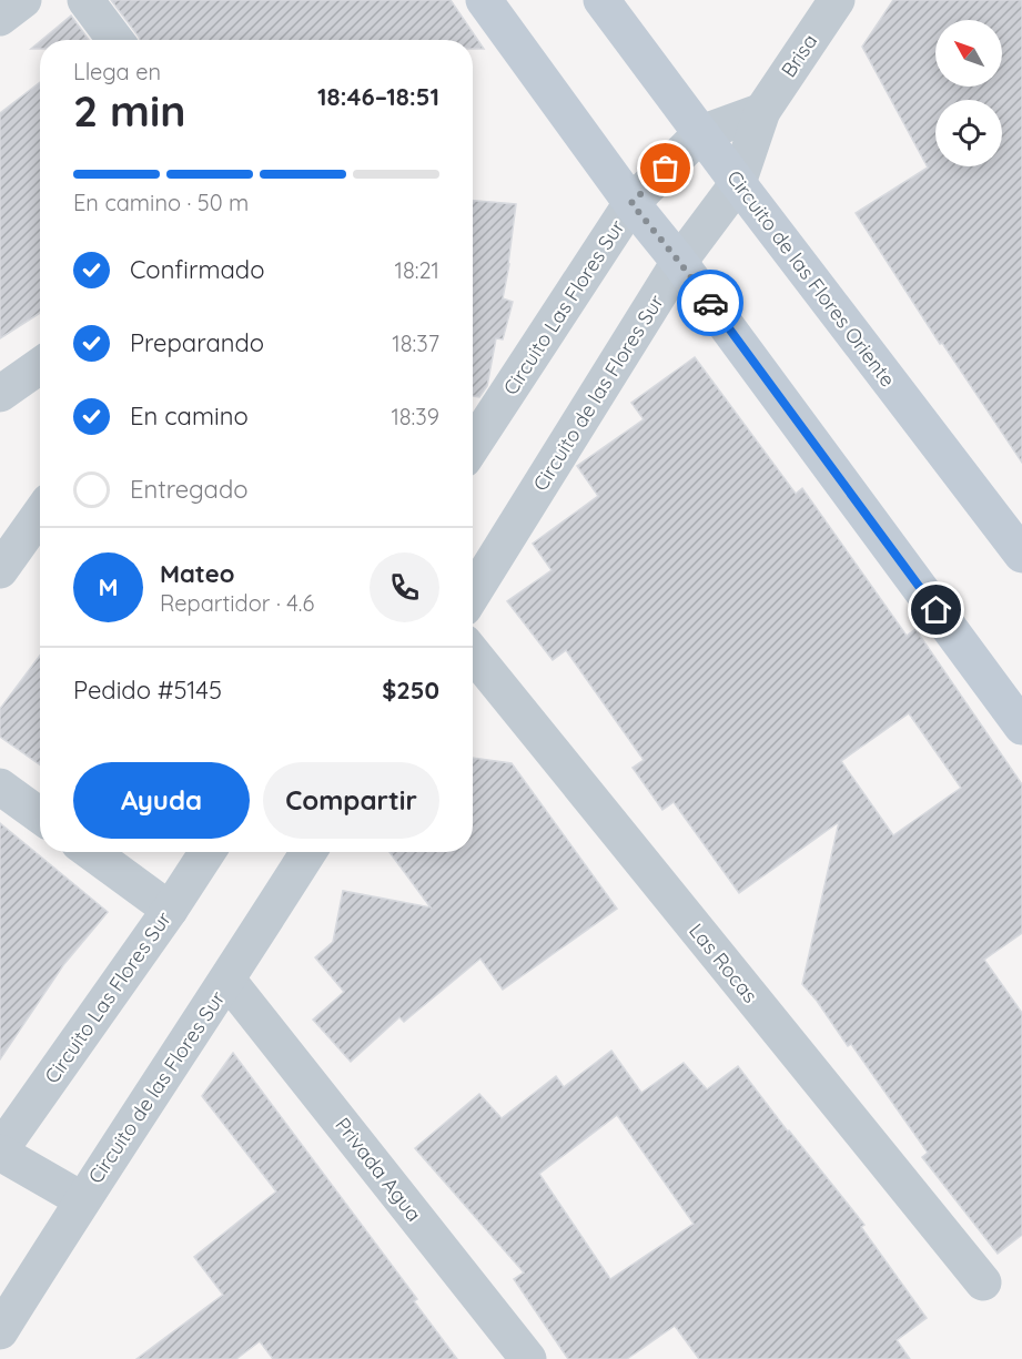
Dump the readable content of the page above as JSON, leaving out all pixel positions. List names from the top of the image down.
{
  "streets": {
    "main road": ["Circuito de las Flores Oriente"],
    "street": [
      "Brisa",
      "Circuito Las Flores Sur",
      "Circuito de las Flores Sur",
      "Las Rocas",
      "Privada Agua"
    ]
  },
  "crossings": [
    ["Brisa", "Circuito de las Flores Oriente"],
    ["Brisa", "Circuito de las Flores Sur"],
    ["Circuito de las Flores Oriente", "Circuito Las Flores Sur"],
    ["Circuito de las Flores Oriente", "Circuito de las Flores Sur"],
    ["Circuito de las Flores Sur", "Privada Agua"]
  ],
  "north": "top left",
  "page": {
    "heading": ["2 min", "Llega en", "18:46–18:51"],
    "panel": [
      "Mateo",
      "Repartidor · 4.6",
      "Pedido #5145",
      "$250"
    ],
    "bar": "En camino · 50 m",
    "list": [
      ["Confirmado", "18:21"],
      ["Preparando", "18:37"],
      ["En camino", "18:39"],
      "Entregado"
    ],
    "round": "M",
    "buttons": ["Ayuda", "Compartir"]
  }
}
